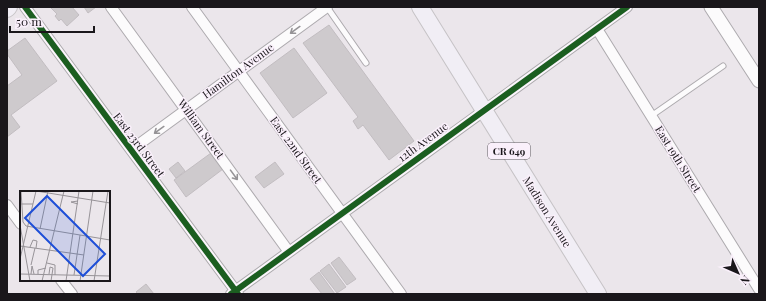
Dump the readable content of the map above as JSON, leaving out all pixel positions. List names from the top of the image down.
{
  "streets": {
    "main road": ["CR 649", "Madison Avenue"],
    "street": [
      "Hamilton Avenue",
      "William Street",
      "12th Avenue",
      "East 23rd Street",
      "East 22nd Street",
      "East 19th Street"
    ]
  },
  "crossings": [
    ["Hamilton Avenue", "William Street"],
    ["Hamilton Avenue", "East 23rd Street"],
    ["Hamilton Avenue", "East 22nd Street"],
    ["William Street", "12th Avenue"],
    ["12th Avenue", "East 23rd Street"],
    ["12th Avenue", "East 22nd Street"],
    ["12th Avenue", "East 19th Street"],
    ["12th Avenue", "Madison Avenue"]
  ],
  "one_way": ["Hamilton Avenue", "William Street"],
  "scale_bar": "50 m",
  "north": "bottom right"
}
